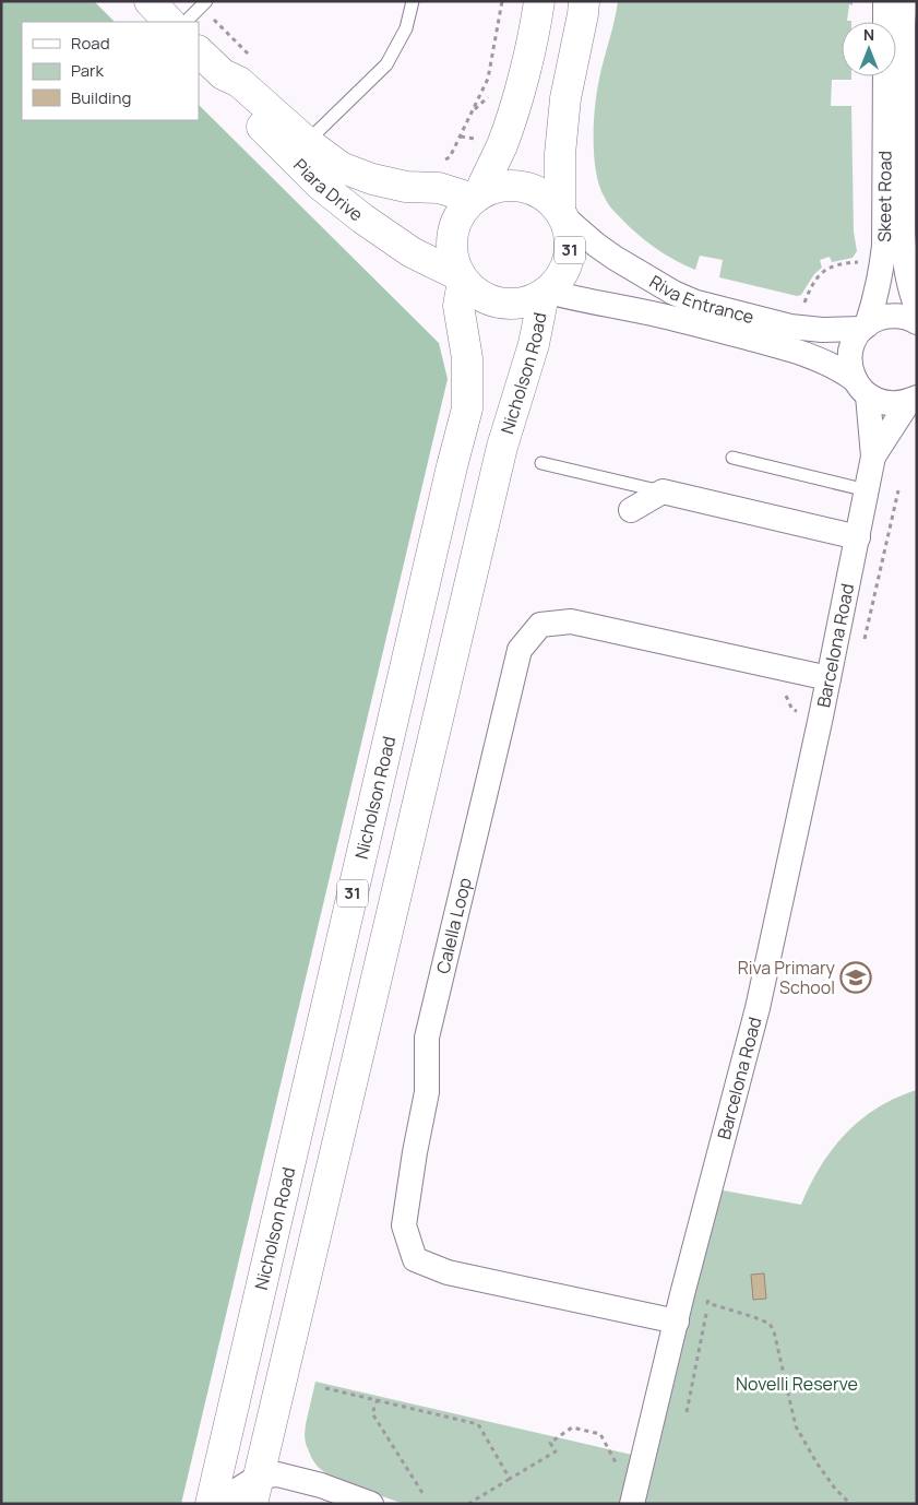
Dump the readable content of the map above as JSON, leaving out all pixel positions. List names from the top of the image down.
{
  "streets": {
    "main road": ["Piara Drive", "31", "Nicholson Road"],
    "street": [
      "Skeet Road",
      "Riva Entrance",
      "Barcelona Road",
      "Calella Loop"
    ]
  },
  "crossings": [
    ["Piara Drive", "31"],
    ["Piara Drive", "Riva Entrance"],
    ["Piara Drive", "Nicholson Road"],
    ["Skeet Road", "Riva Entrance"],
    ["Skeet Road", "Barcelona Road"],
    ["31", "Riva Entrance"],
    ["31", "Nicholson Road"],
    ["Riva Entrance", "Nicholson Road"],
    ["Riva Entrance", "Barcelona Road"],
    ["Barcelona Road", "Calella Loop"]
  ],
  "parks": ["Novelli Reserve"],
  "places": {
    "school or university": ["Riva Primary School"]
  },
  "legend": ["Road", "Park", "Building"],
  "north": "top"
}
